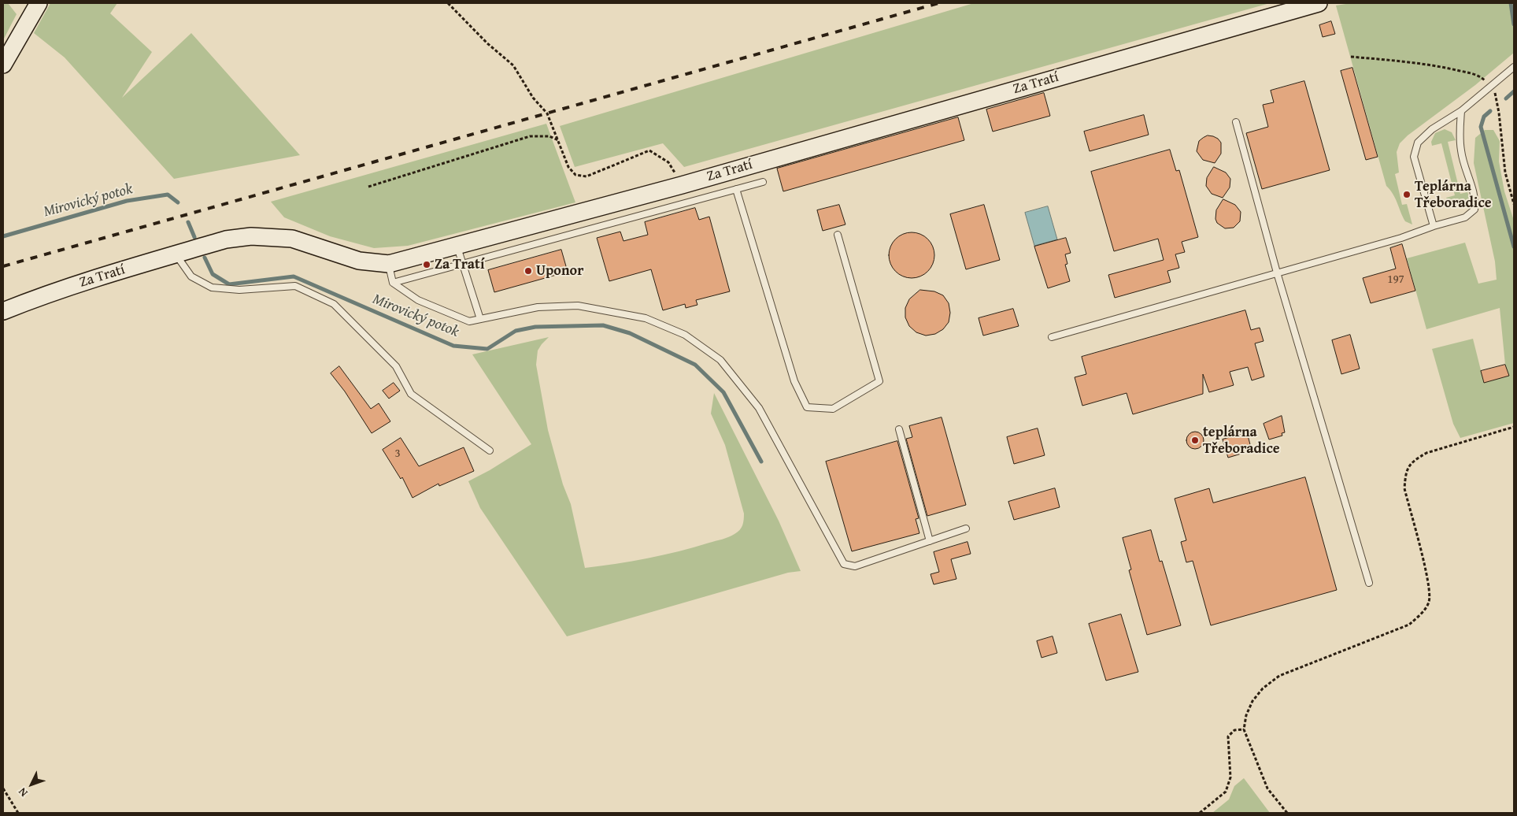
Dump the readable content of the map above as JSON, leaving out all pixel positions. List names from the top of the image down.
{
  "streets": {
    "street": ["Za Tratí"]
  },
  "water": ["Mirovický potok"],
  "places": [
    "Teplárna Třeboradice",
    "Za Tratí",
    "Uponor",
    "teplárna Třeboradice"
  ],
  "house_numbers": ["197", "3"],
  "north": "bottom left"
}
